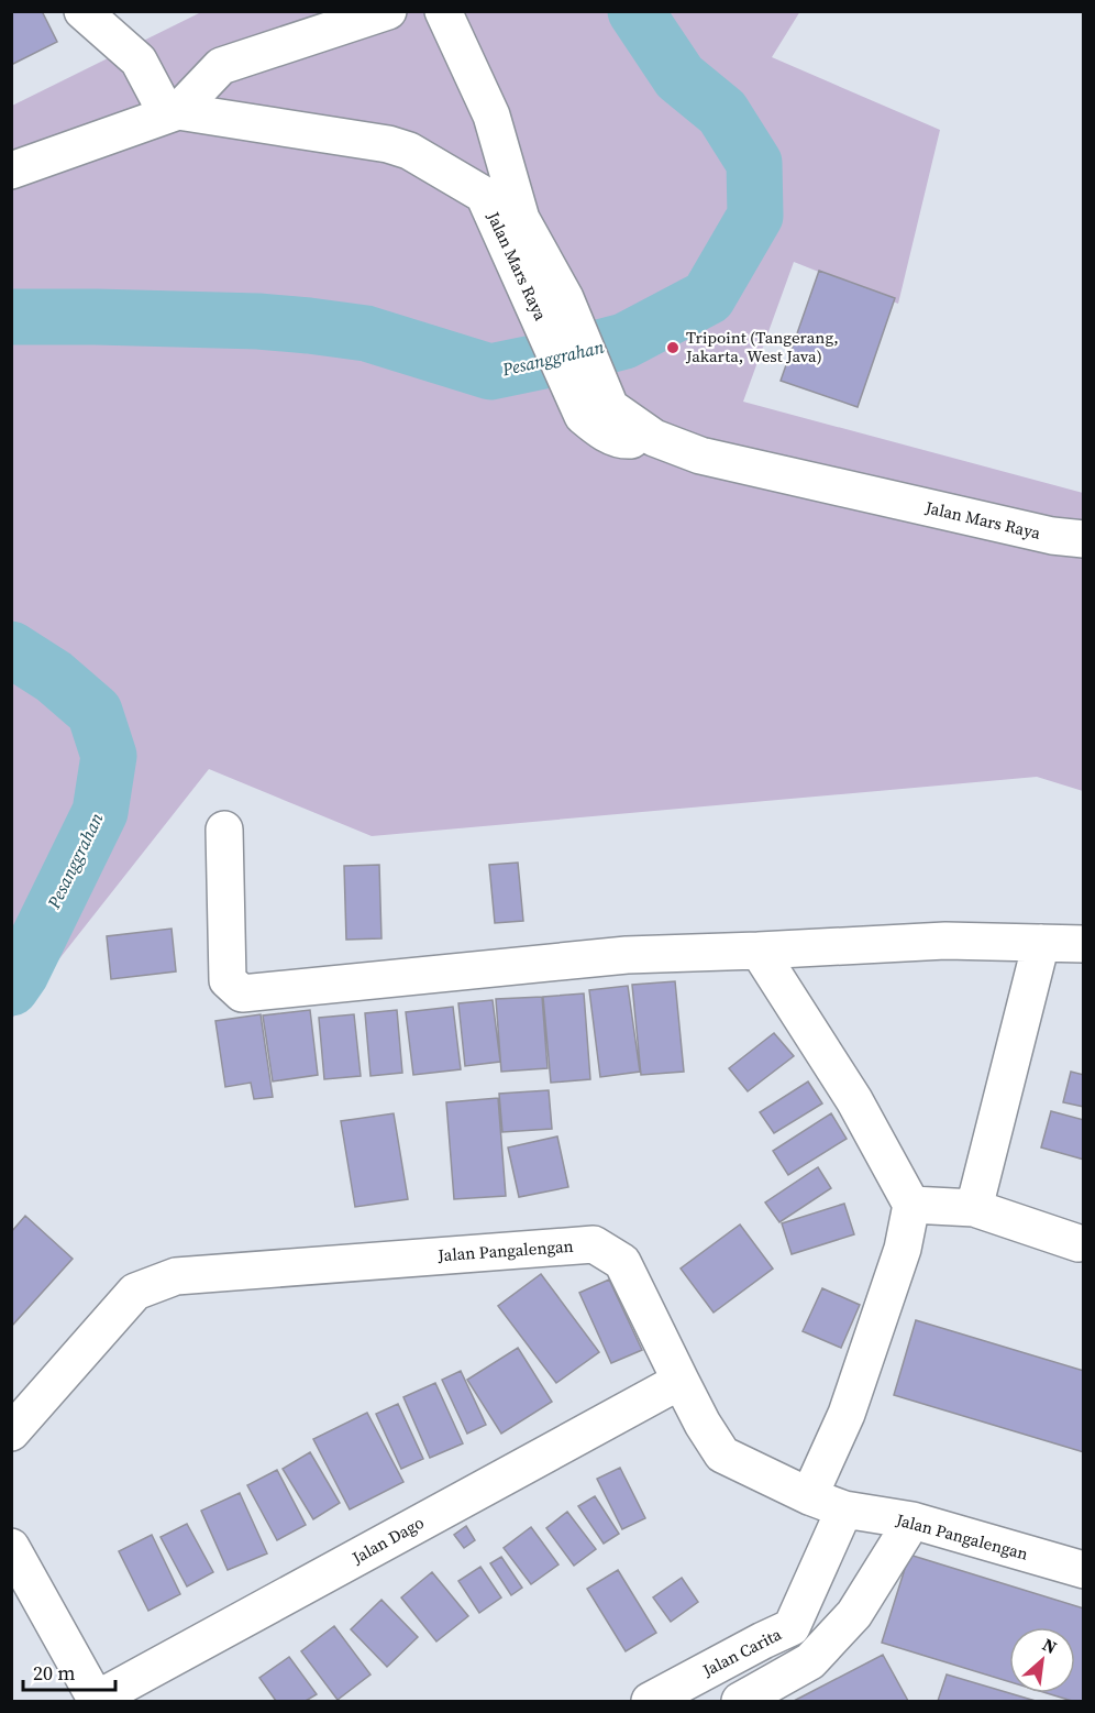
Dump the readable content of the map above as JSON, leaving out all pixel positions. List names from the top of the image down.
{
  "streets": {
    "street": [
      "Jalan Mars Raya",
      "Jalan Pangalengan",
      "Jalan Dago",
      "Jalan Carita"
    ]
  },
  "crossings": [
    ["Jalan Pangalengan", "Jalan Dago"],
    ["Jalan Pangalengan", "Jalan Carita"]
  ],
  "water": ["Pesanggrahan"],
  "places": ["Tripoint (Tangerang, Jakarta, West Java)"],
  "scale_bar": "20 m",
  "north": "top right"
}
